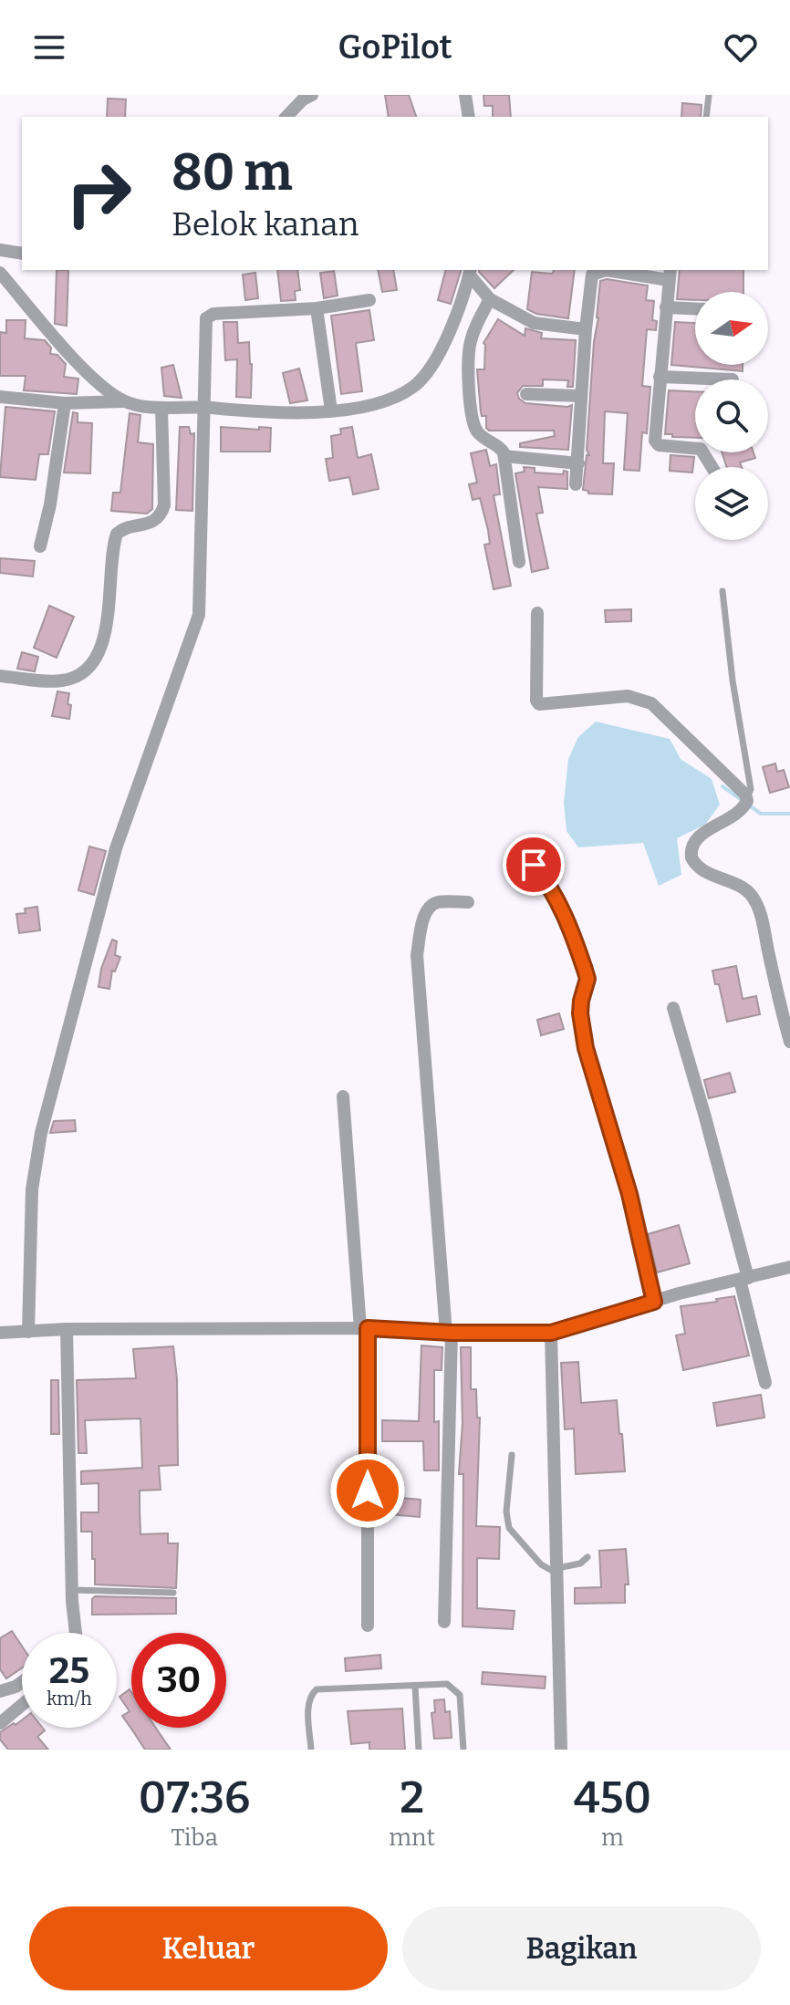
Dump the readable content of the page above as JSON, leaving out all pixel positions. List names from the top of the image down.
{
  "north": "right",
  "page": {
    "header": "GoPilot",
    "turn": ["80 m", "Belok kanan"],
    "speed": "25 km/h",
    "limit": "30",
    "eta": [
      "07:36",
      "Tiba",
      "2",
      "mnt",
      "450",
      "m"
    ],
    "buttons": ["Keluar", "Bagikan"]
  }
}
